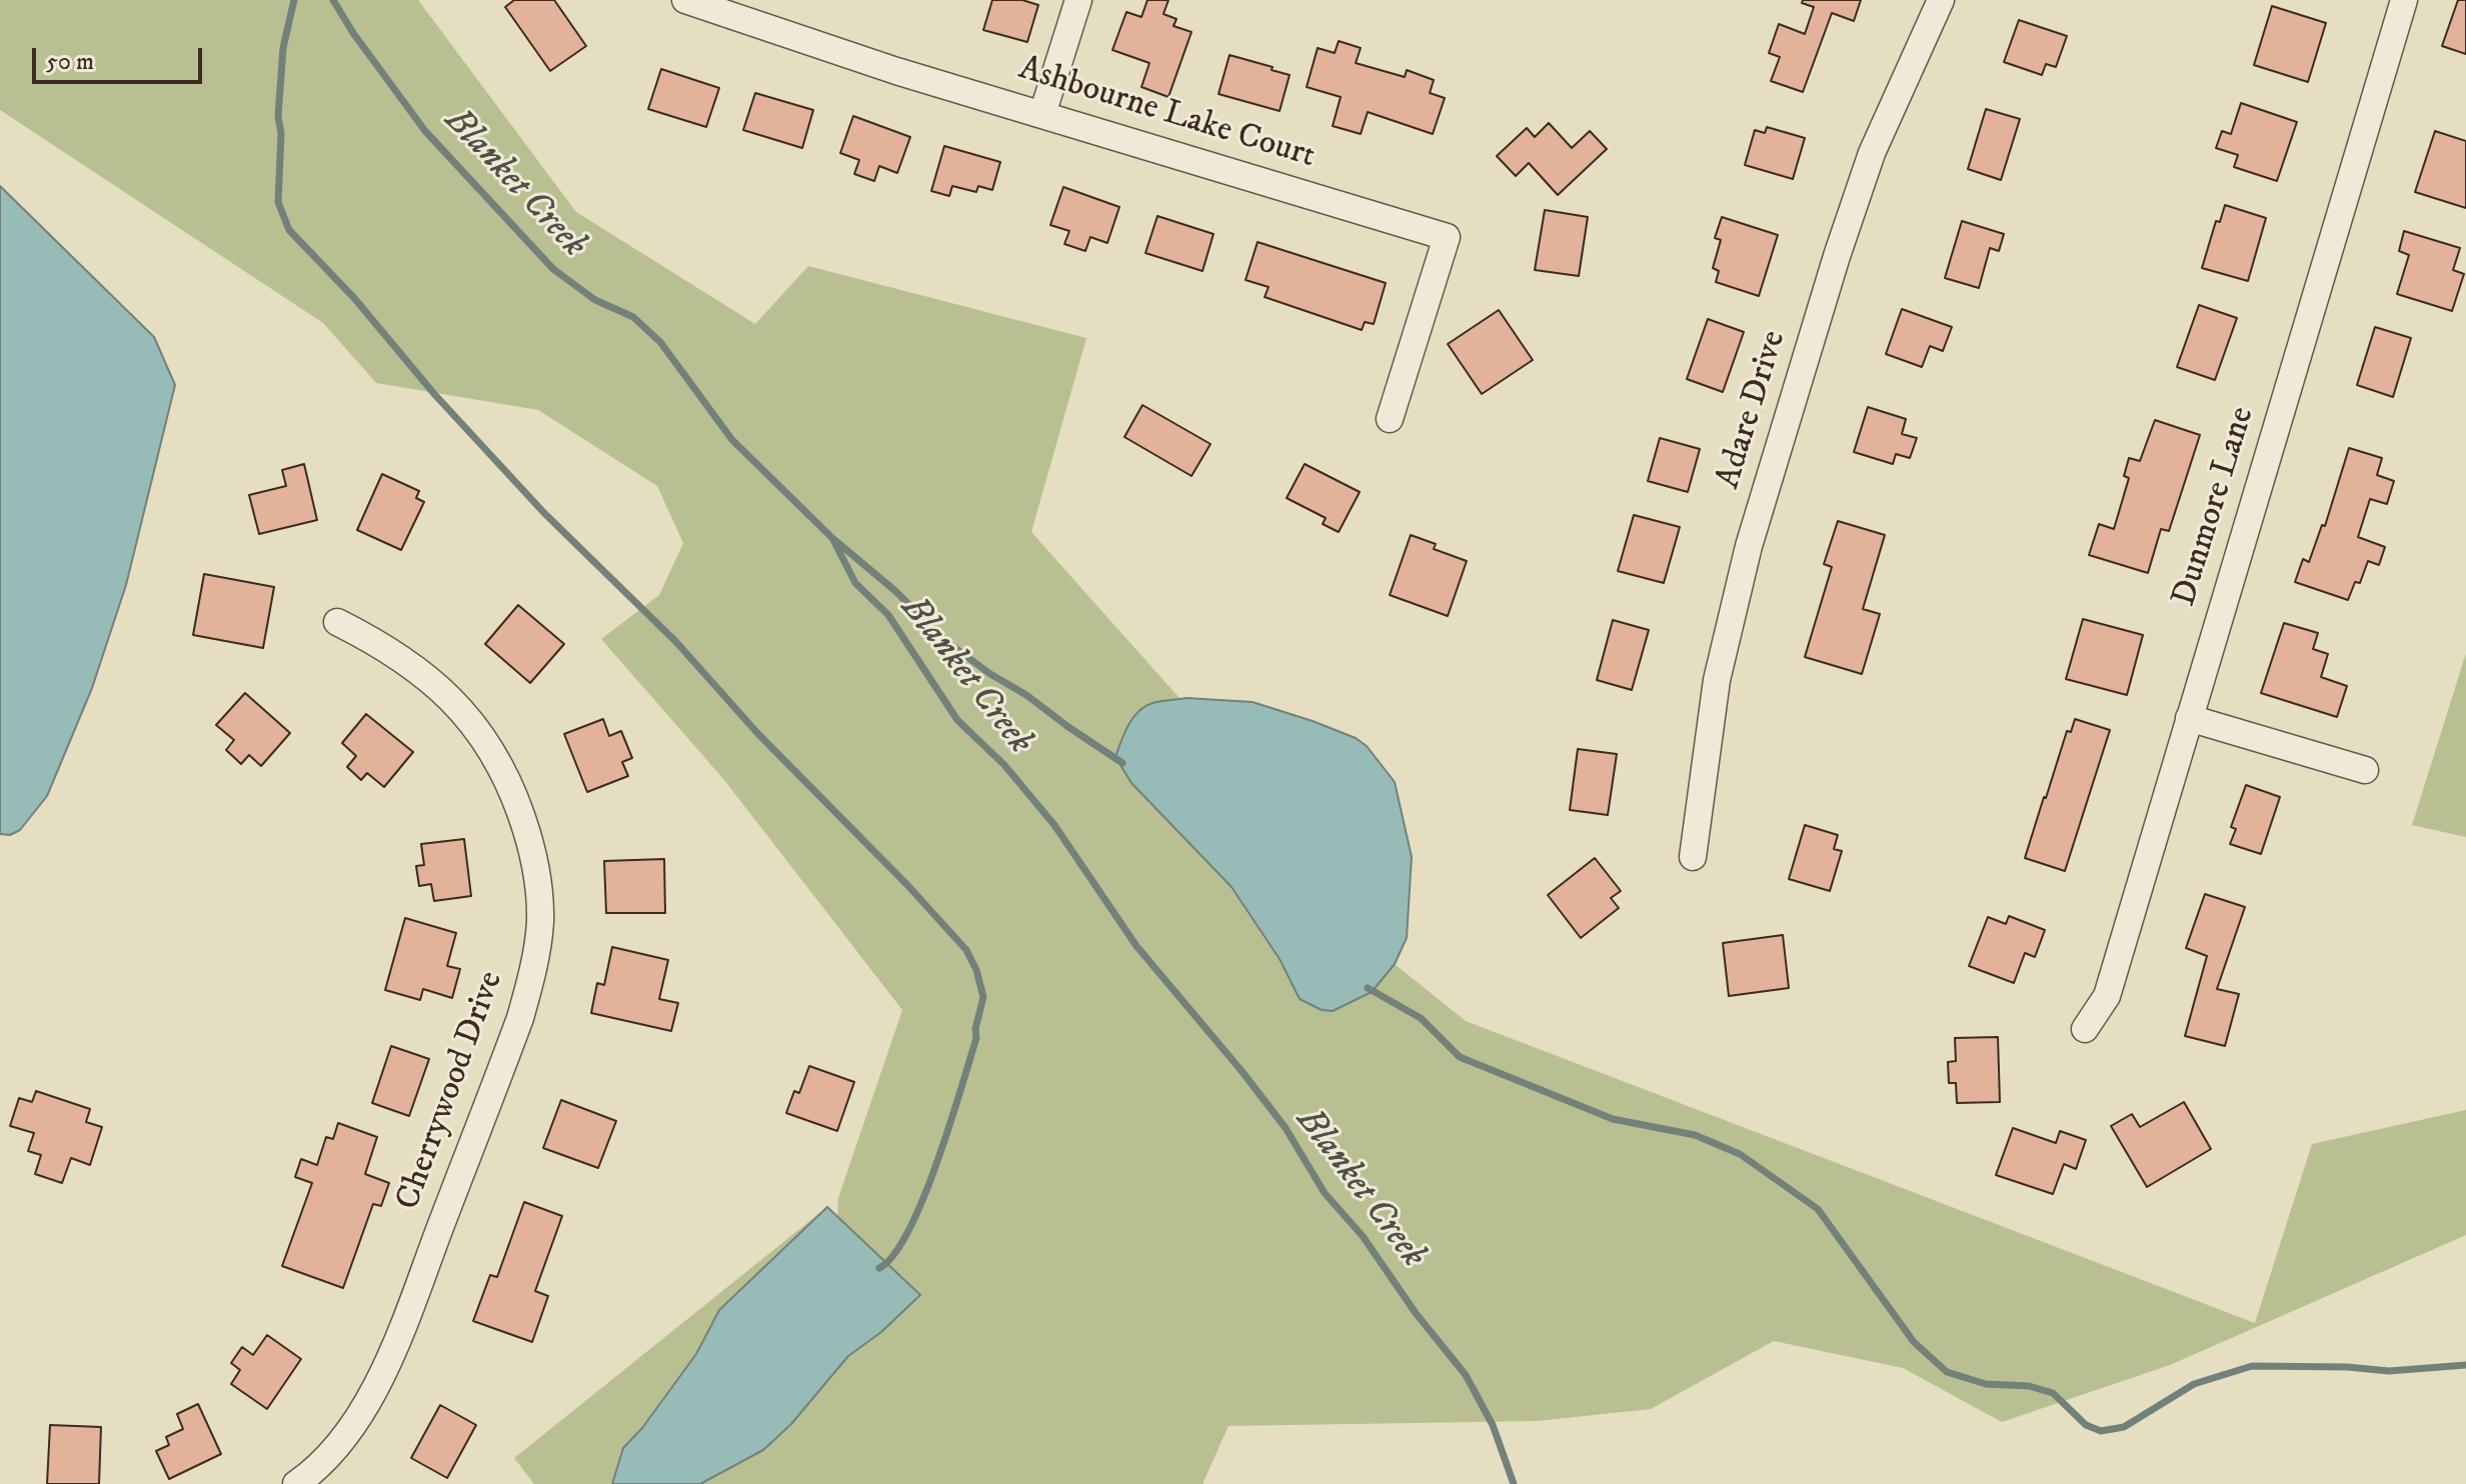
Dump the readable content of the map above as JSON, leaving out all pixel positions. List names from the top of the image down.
{
  "streets": {
    "street": [
      "Ashbourne Lake Court",
      "Adare Drive",
      "Dunmore Lane",
      "Cherrywood Drive"
    ]
  },
  "water": ["Blanket Creek"],
  "scale_bar": "50 m"
}
